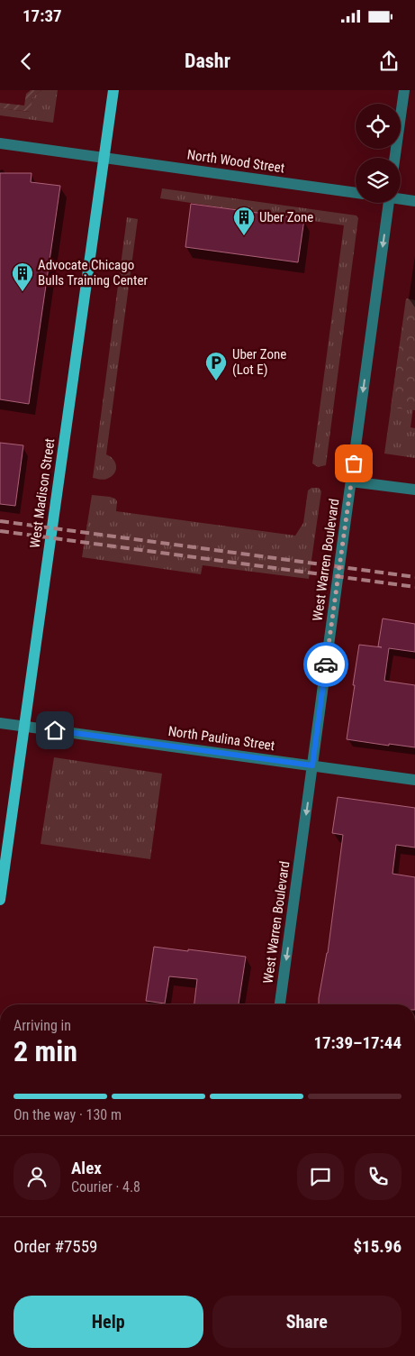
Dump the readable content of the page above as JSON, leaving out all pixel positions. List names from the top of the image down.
{
  "streets": {
    "main road": ["West Madison Street"],
    "street": ["North Wood Street", "West Warren Boulevard", "North Paulina Street"]
  },
  "crossings": [
    ["North Wood Street", "West Madison Street"],
    ["West Madison Street", "North Paulina Street"],
    ["West Warren Boulevard", "North Paulina Street"]
  ],
  "one_way": ["West Warren Boulevard"],
  "places": {
    "building": ["Uber Zone", "Advocate Chicago Bulls Training Center"],
    "parking": ["Uber Zone (Lot E)"]
  },
  "page": {
    "status": "17:37",
    "header": "Dashr",
    "heading": ["2 min", "Arriving in", "17:39–17:44"],
    "panel": [
      "Alex",
      "Courier · 4.8",
      "Order #7559",
      "$15.96"
    ],
    "bar": "On the way · 130 m",
    "buttons": ["Help", "Share"]
  }
}
